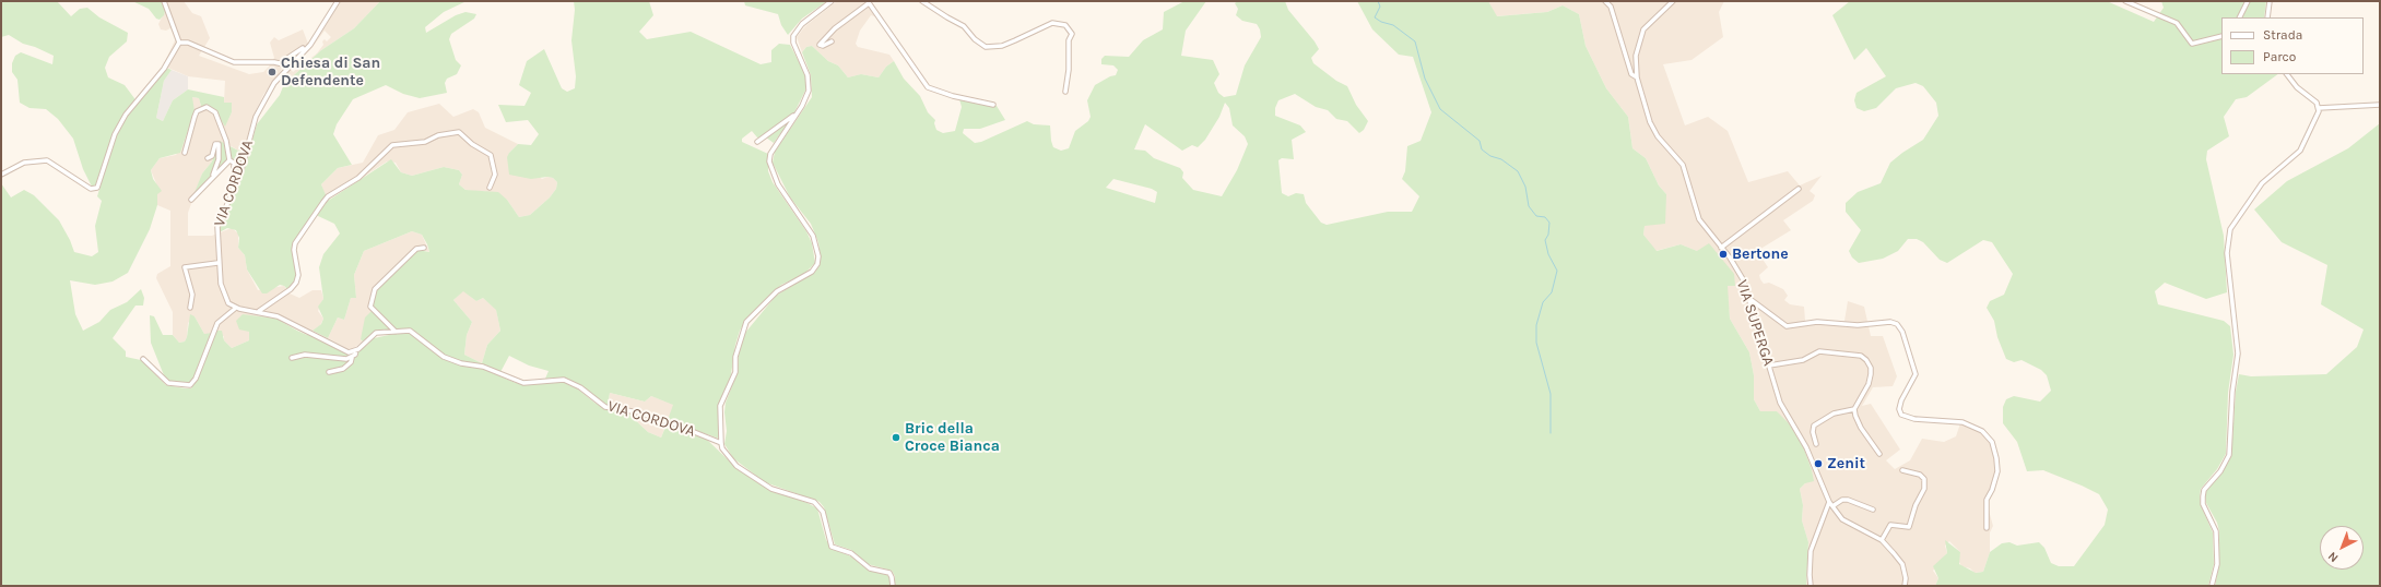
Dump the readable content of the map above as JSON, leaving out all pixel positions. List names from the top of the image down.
{
  "streets": {
    "street": ["VIA CORDOVA", "VIA SUPERGA"]
  },
  "places": [
    "Chiesa di San Defendente",
    "Bertone",
    "Bric della Croce Bianca",
    "Zenit"
  ],
  "legend": ["Strada", "Parco"],
  "north": "bottom left"
}
